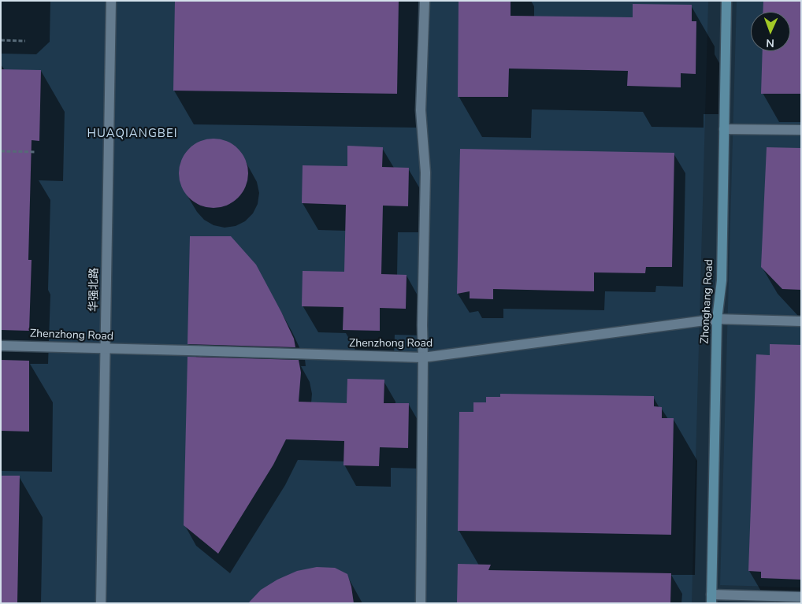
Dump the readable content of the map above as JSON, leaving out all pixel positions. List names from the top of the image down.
{
  "streets": {
    "main road": ["Zhonghang Road"],
    "street": ["华强北路", "Zhenzhong Road"]
  },
  "crossings": [
    ["华强北路", "Zhenzhong Road"],
    ["Zhonghang Road", "Zhenzhong Road"]
  ],
  "districts": ["HUAQIANGBEI"],
  "north": "bottom"
}
